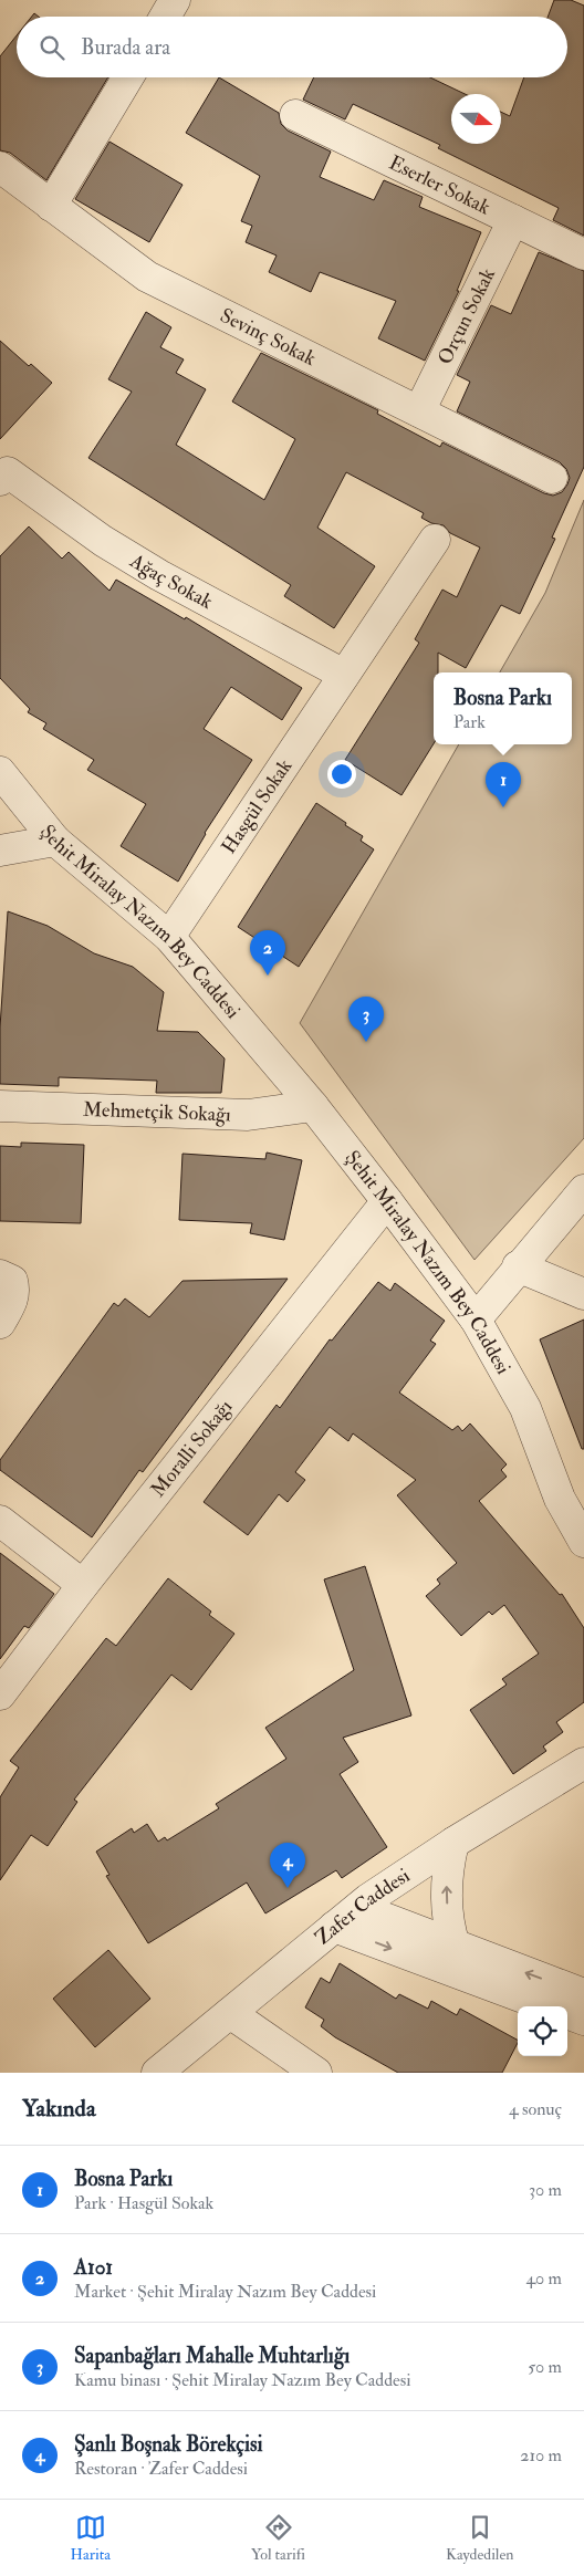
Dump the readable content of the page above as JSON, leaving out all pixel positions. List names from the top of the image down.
{
  "streets": {
    "street": [
      "Eserler Sokak",
      "Orçun Sokak",
      "Sevinç Sokak",
      "Ağaç Sokak",
      "Hasgül Sokak",
      "Şehit Miralay Nazım Bey Caddesi",
      "Mehmetçik Sokağı",
      "Moralli Sokağı",
      "Zafer Caddesi"
    ]
  },
  "crossings": [
    ["Eserler Sokak", "Orçun Sokak"],
    ["Orçun Sokak", "Sevinç Sokak"],
    ["Ağaç Sokak", "Hasgül Sokak"],
    ["Hasgül Sokak", "Şehit Miralay Nazım Bey Caddesi"],
    ["Şehit Miralay Nazım Bey Caddesi", "Mehmetçik Sokağı"],
    ["Şehit Miralay Nazım Bey Caddesi", "Moralli Sokağı"]
  ],
  "north": "right",
  "page": {
    "search": "Burada ara",
    "popup": ["Bosna Parkı", "Park"],
    "pins": [
      "1",
      "2",
      "3",
      "4"
    ],
    "heading": ["Yakında", "4 sonuç"],
    "list": [
      {
        "mark": "1",
        "name": "Bosna Parkı",
        "note": "Park · Hasgül Sokak",
        "value": "30 m"
      },
      {
        "mark": "2",
        "name": "A101",
        "note": "Market · Şehit Miralay Nazım Bey Caddesi",
        "value": "40 m"
      },
      {
        "mark": "3",
        "name": "Sapanbağları Mahalle Muhtarlığı",
        "note": "Kamu binası · Şehit Miralay Nazım Bey Caddesi",
        "value": "50 m"
      },
      {
        "mark": "4",
        "name": "Şanlı Boşnak Börekçisi",
        "note": "Restoran · Zafer Caddesi",
        "value": "210 m"
      }
    ],
    "nav": ["Harita", "Yol tarifi", "Kaydedilen"]
  }
}
